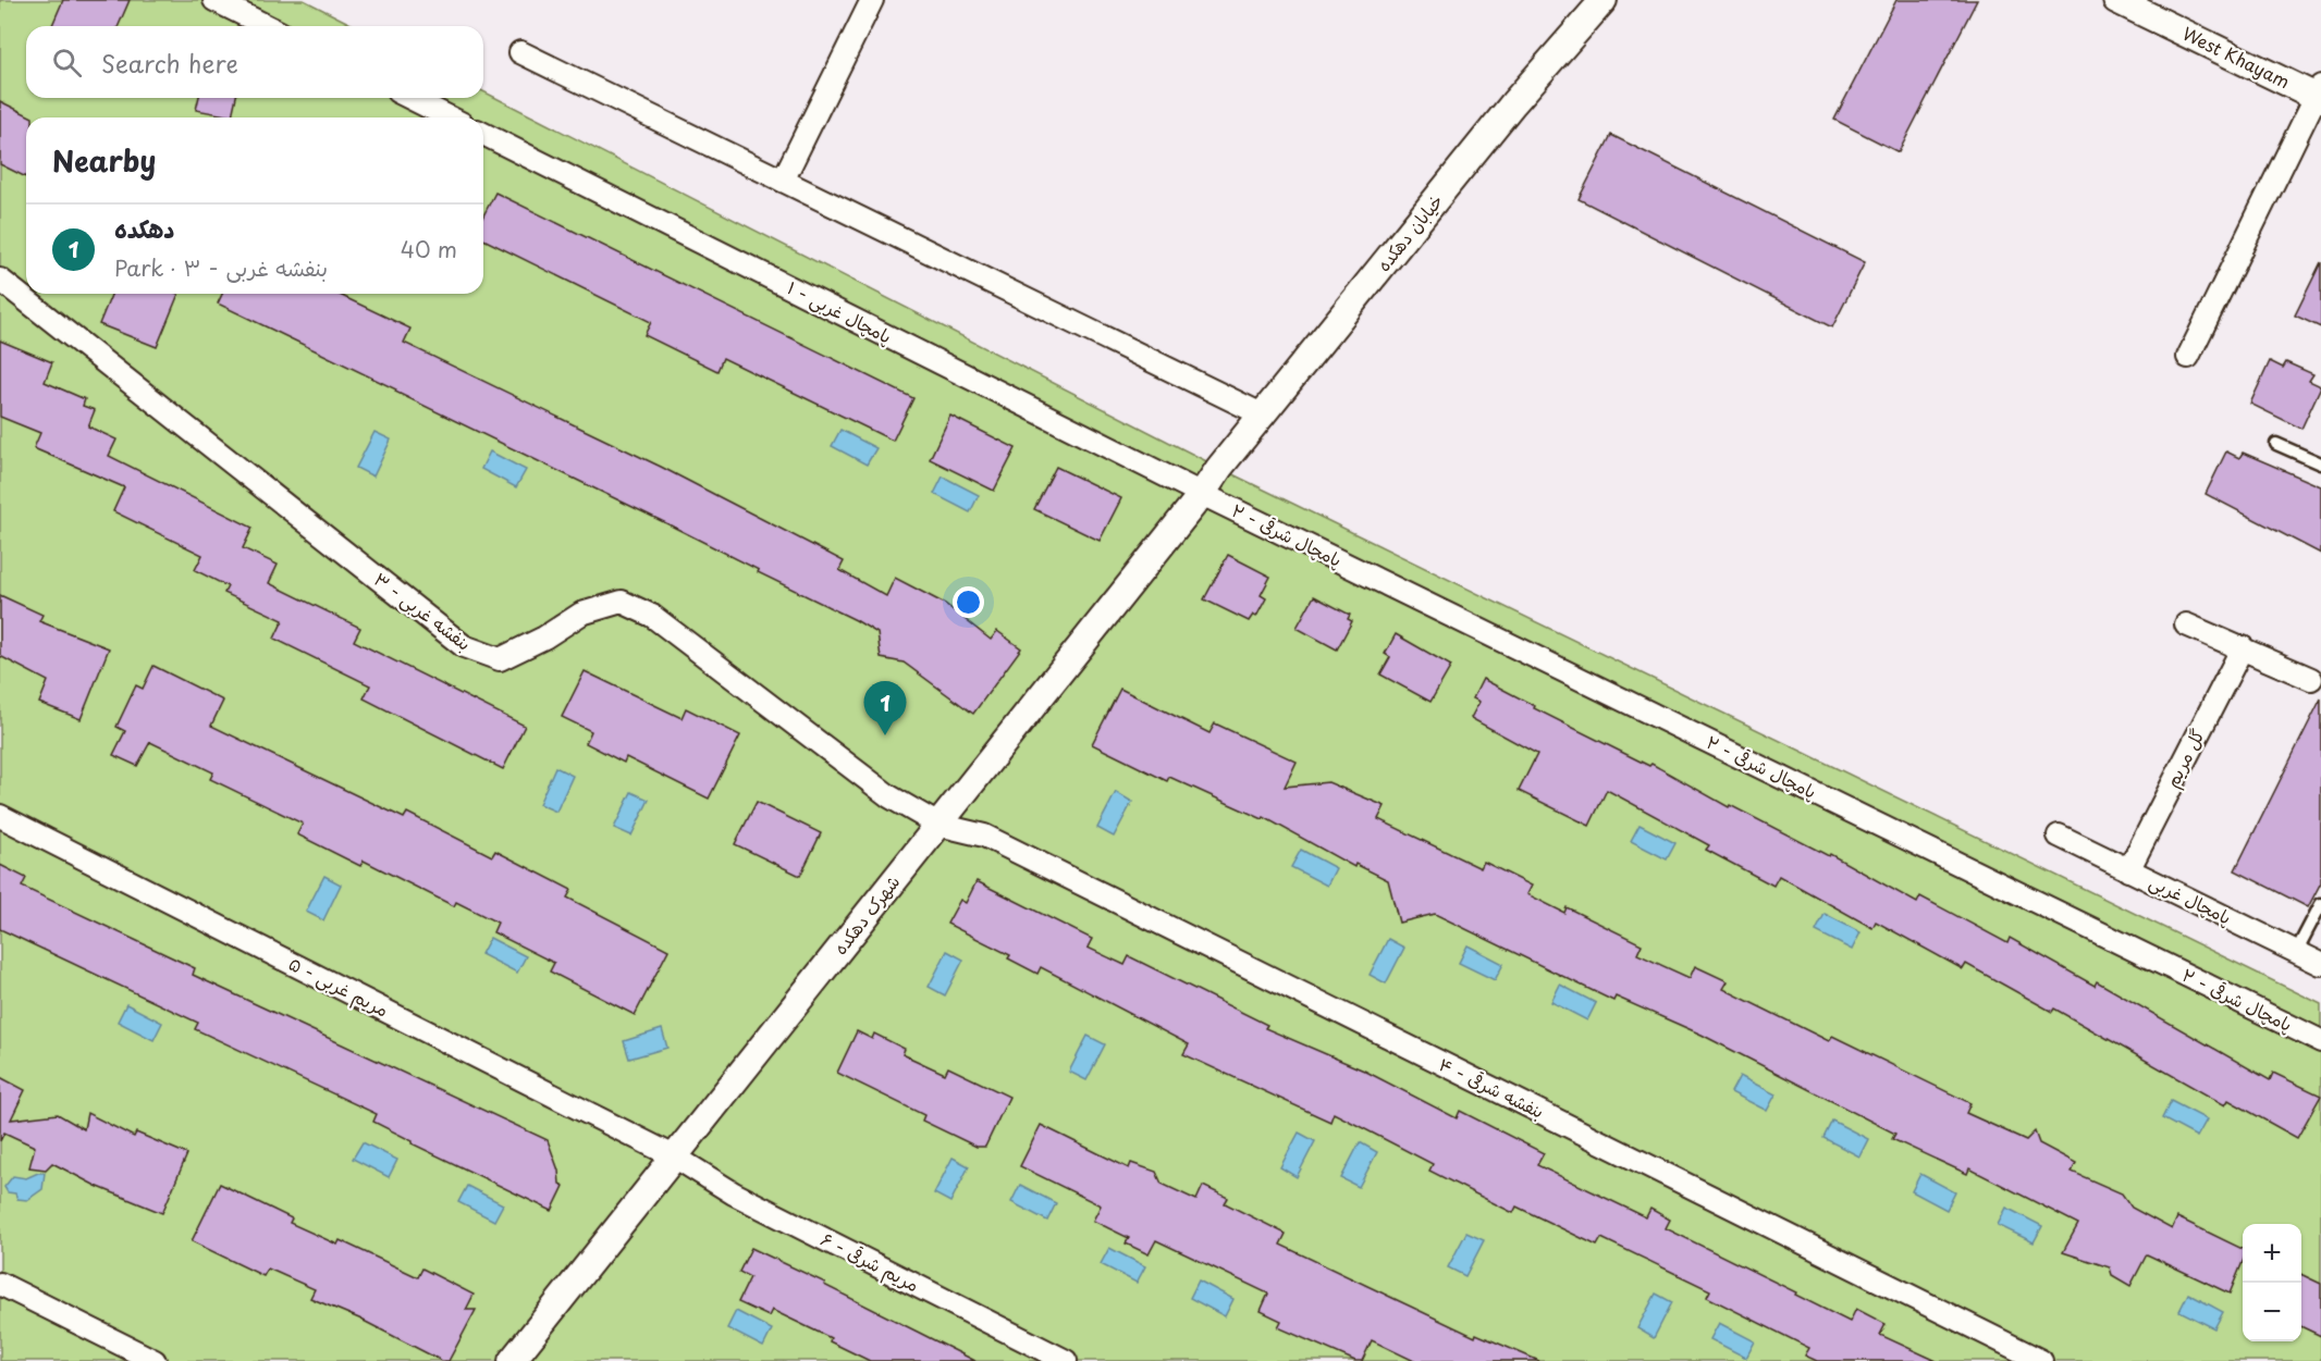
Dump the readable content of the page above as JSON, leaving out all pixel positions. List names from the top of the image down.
{
  "streets": {
    "street": [
      "West Khayam",
      "خیابان دهکده",
      "پامچال غربی - ۱",
      "پامچال شرقی - ۲",
      "بنفشه غربی - ۳",
      "گل مریم",
      "پامچال غربی",
      "شهرک دهکده",
      "مریم غربی - ۵",
      "بنفشه شرقی - ۴",
      "مریم شرقی - ۶"
    ]
  },
  "crossings": [
    ["خیابان دهکده", "شهرک دهکده"],
    ["پامچال غربی - ۱", "پامچال شرقی - ۲"],
    ["پامچال غربی - ۱", "شهرک دهکده"],
    ["پامچال شرقی - ۲", "شهرک دهکده"],
    ["بنفشه غربی - ۳", "شهرک دهکده"],
    ["بنفشه غربی - ۳", "بنفشه شرقی - ۴"],
    ["گل مریم", "پامچال غربی"],
    ["شهرک دهکده", "مریم غربی - ۵"],
    ["شهرک دهکده", "بنفشه شرقی - ۴"],
    ["شهرک دهکده", "مریم شرقی - ۶"],
    ["مریم غربی - ۵", "مریم شرقی - ۶"]
  ],
  "page": {
    "search": "Search here",
    "heading": "Nearby",
    "list": [
      {
        "mark": "1",
        "name": "دهکده",
        "note": "Park · بنفشه غربی - ۳",
        "value": "40 m"
      }
    ],
    "pins": "1",
    "map_buttons": ["+", "−"]
  }
}
